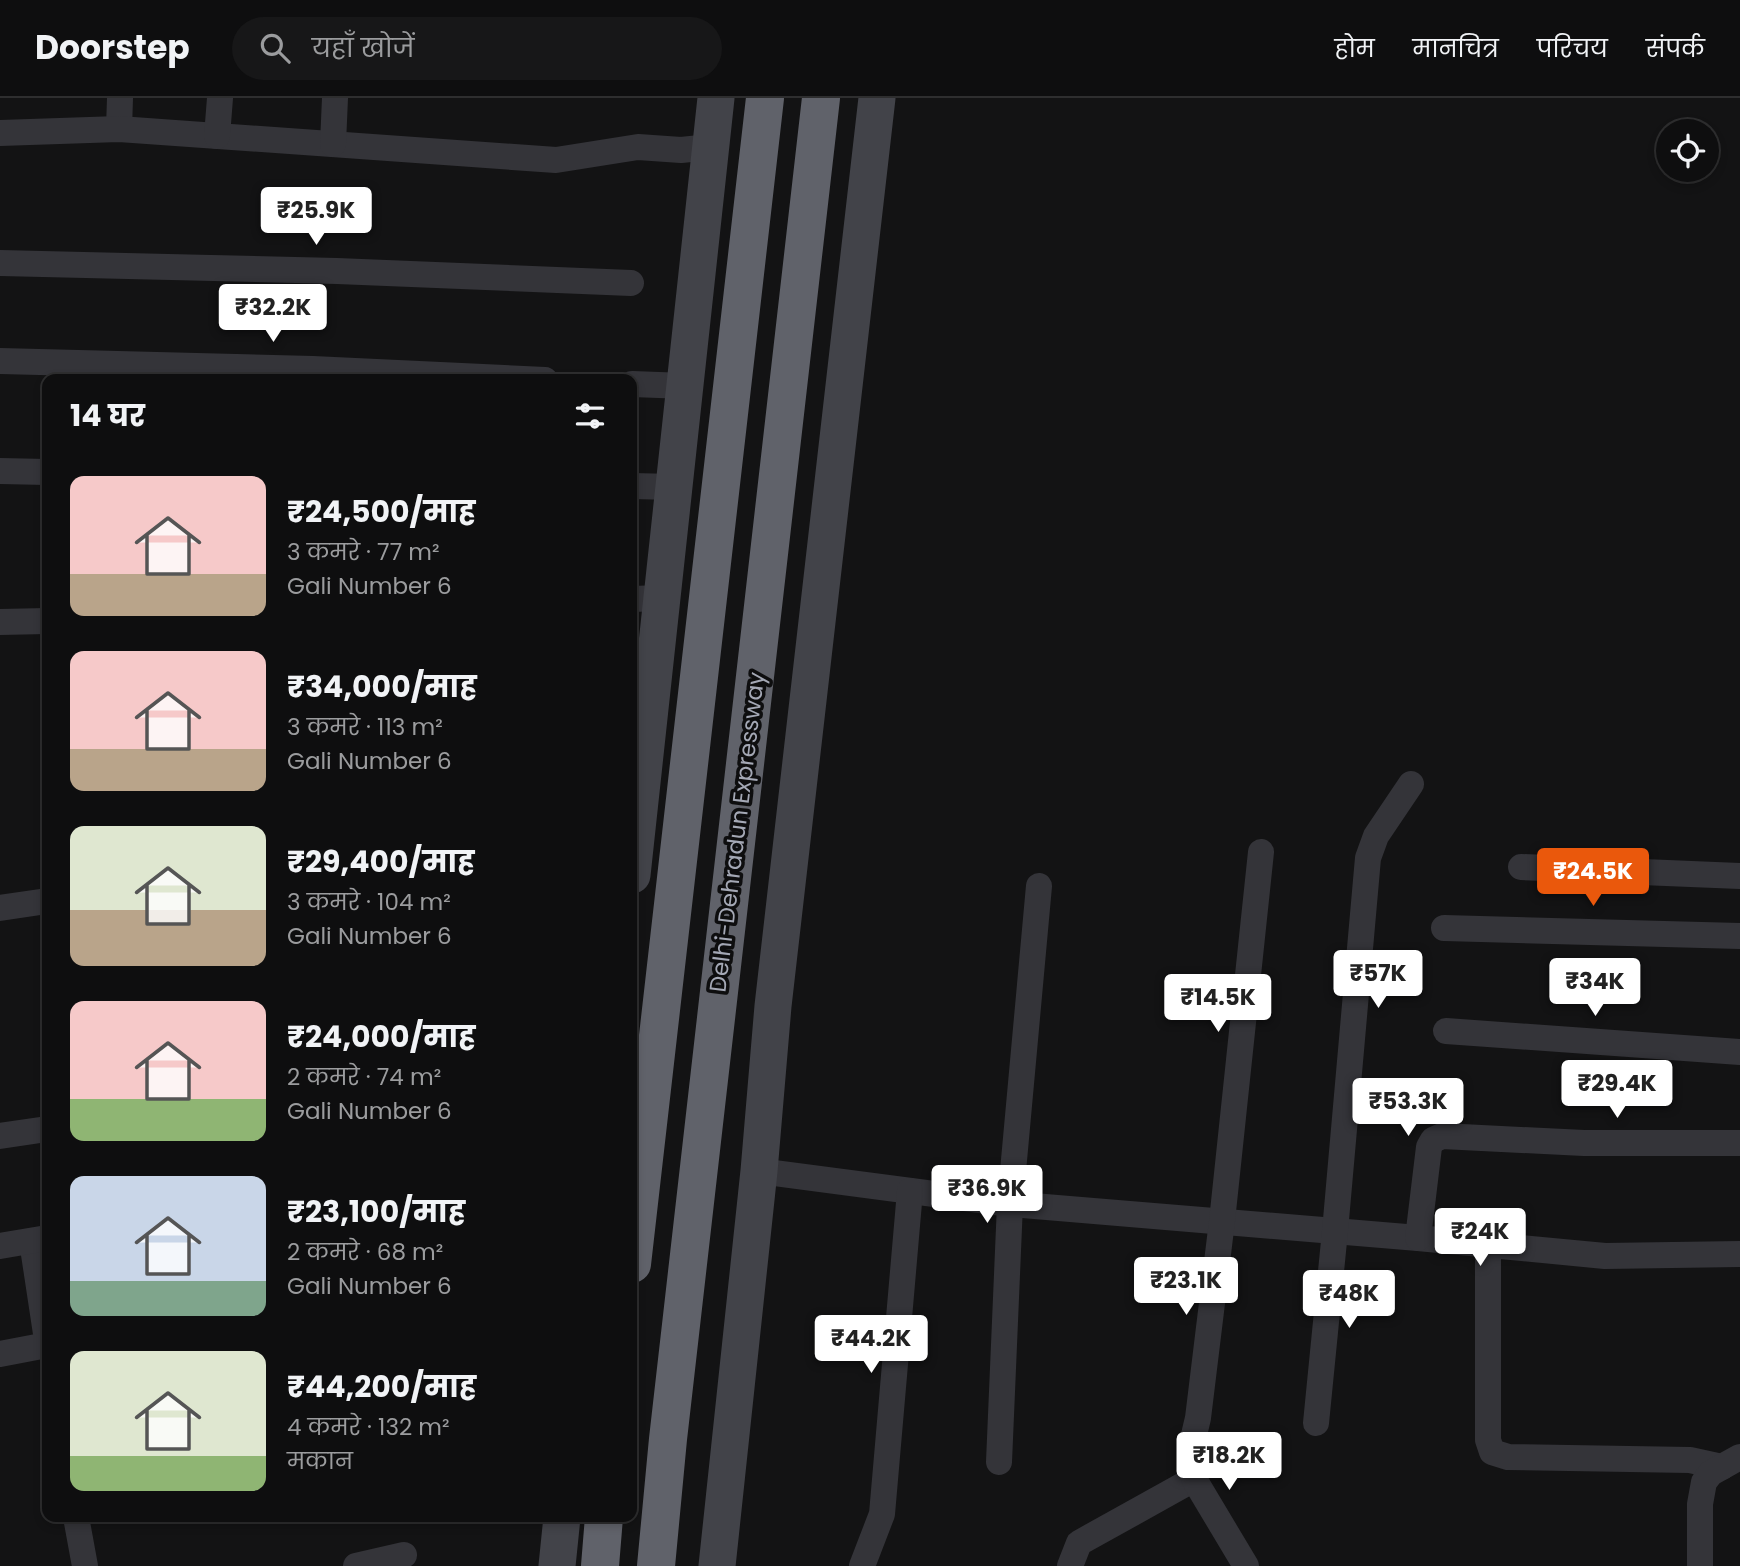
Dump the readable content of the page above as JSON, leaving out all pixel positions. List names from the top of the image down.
{
  "streets": {
    "highway": ["Delhi-Dehradun Expressway"]
  },
  "page": {
    "header": "Doorstep",
    "search": "यहाँ खोजें",
    "nav": [
      "होम",
      "मानचित्र",
      "परिचय",
      "संपर्क"
    ],
    "price": [
      "₹25.9K",
      "₹32.2K",
      "₹24.5K",
      "₹57K",
      "₹34K",
      "₹14.5K",
      "₹29.4K",
      "₹53.3K",
      "₹36.9K",
      "₹24K",
      "₹23.1K",
      "₹48K",
      "₹44.2K",
      "₹18.2K"
    ],
    "heading": "14 घर",
    "list": [
      {
        "name": "₹24,500/माह",
        "note": "3 कमरे · 77 m² · Gali Number 6"
      },
      {
        "name": "₹34,000/माह",
        "note": "3 कमरे · 113 m² · Gali Number 6"
      },
      {
        "name": "₹29,400/माह",
        "note": "3 कमरे · 104 m² · Gali Number 6"
      },
      {
        "name": "₹24,000/माह",
        "note": "2 कमरे · 74 m² · Gali Number 6"
      },
      {
        "name": "₹23,100/माह",
        "note": "2 कमरे · 68 m² · Gali Number 6"
      },
      {
        "name": "₹44,200/माह",
        "note": "4 कमरे · 132 m² · मकान"
      }
    ]
  }
}
